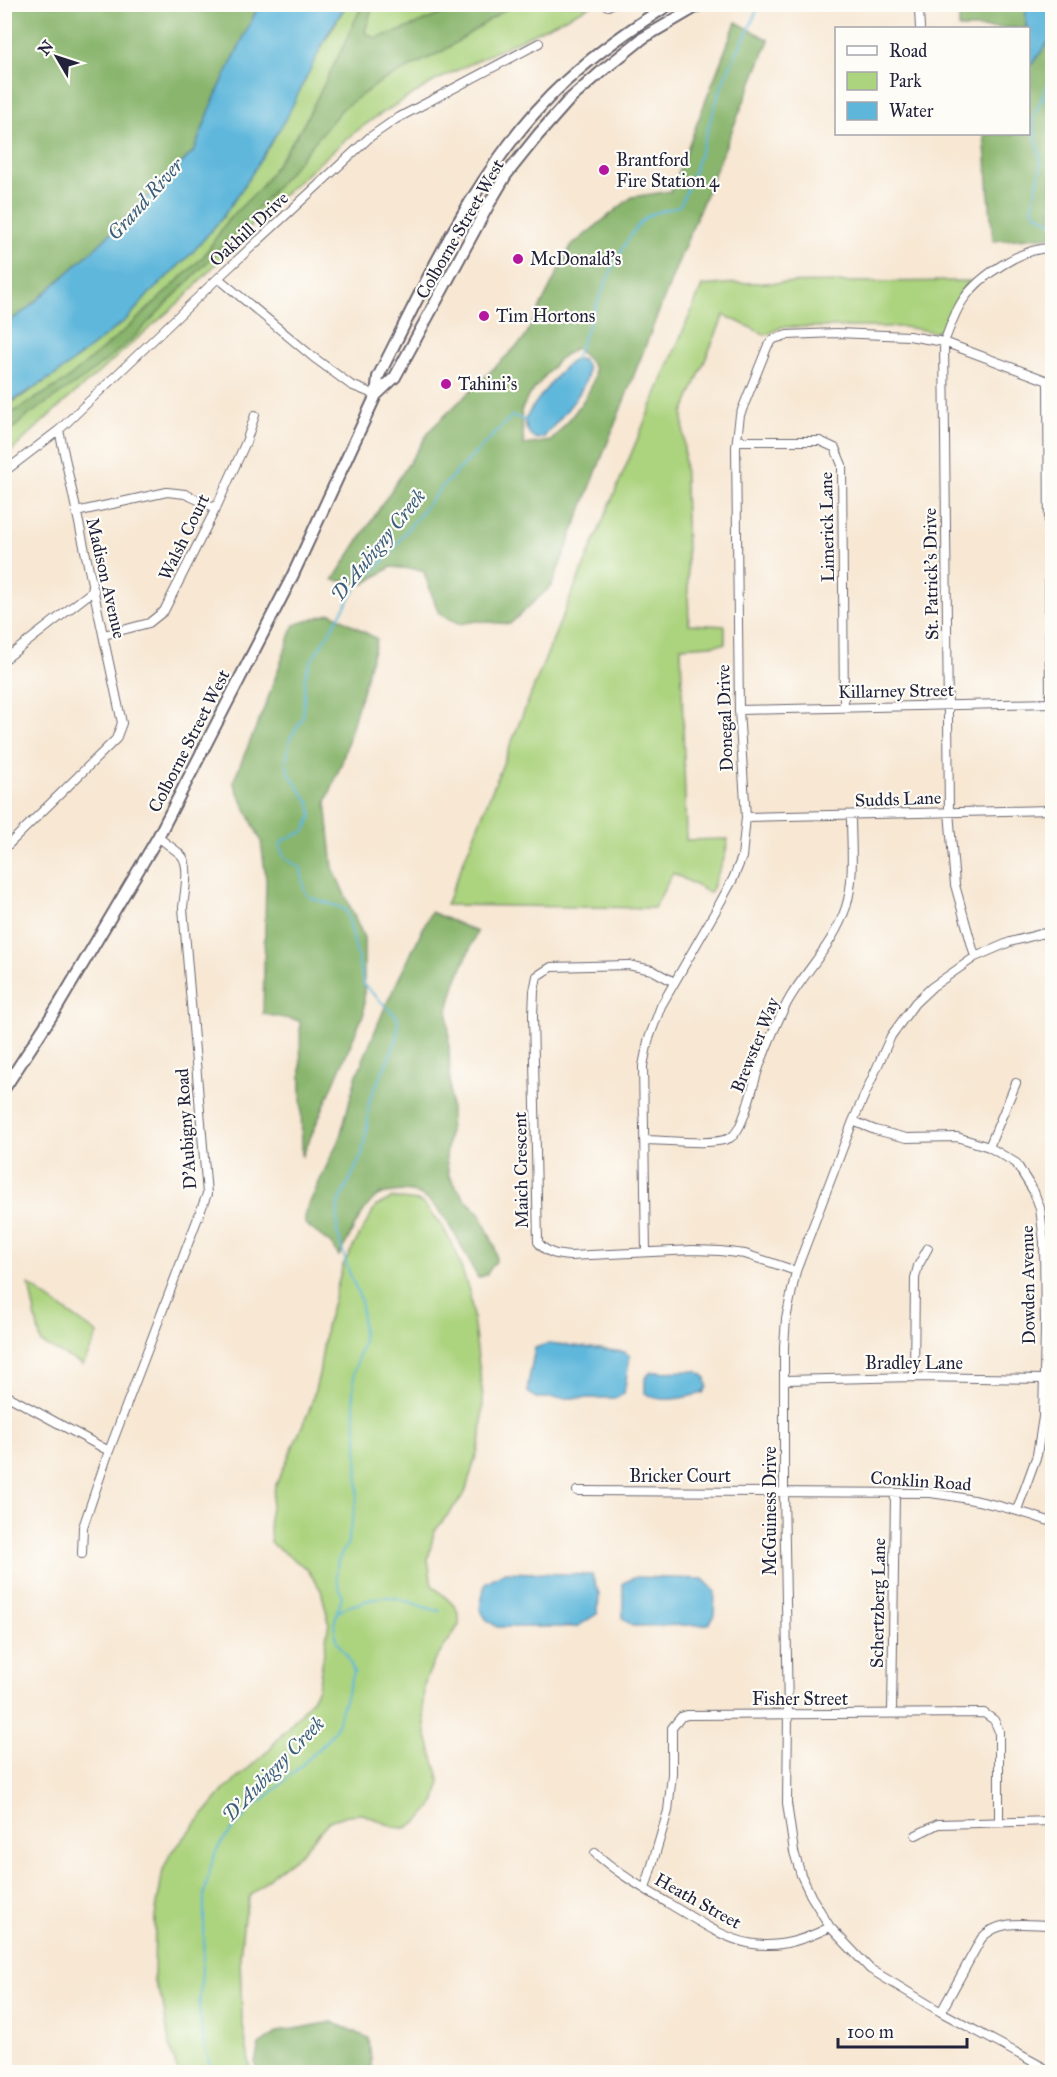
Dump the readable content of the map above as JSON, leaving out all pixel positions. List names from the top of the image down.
{
  "streets": {
    "main road": ["Colborne Street West"],
    "street": [
      "Oakhill Drive",
      "Limerick Lane",
      "Walsh Court",
      "St. Patrick's Drive",
      "Madison Avenue",
      "Killarney Street",
      "Donegal Drive",
      "Sudds Lane",
      "Brewster Way",
      "D'Aubigny Road",
      "Maich Crescent",
      "Dowden Avenue",
      "Bradley Lane",
      "Bricker Court",
      "Conklin Road",
      "McGuiness Drive",
      "Schertzberg Lane",
      "Fisher Street",
      "Heath Street"
    ]
  },
  "crossings": [
    ["Oakhill Drive", "Madison Avenue"],
    ["Colborne Street West", "D'Aubigny Road"],
    ["Limerick Lane", "Killarney Street"],
    ["Limerick Lane", "Donegal Drive"],
    ["Walsh Court", "Madison Avenue"],
    ["St. Patrick's Drive", "Killarney Street"],
    ["St. Patrick's Drive", "Donegal Drive"],
    ["St. Patrick's Drive", "Sudds Lane"],
    ["St. Patrick's Drive", "McGuiness Drive"],
    ["Killarney Street", "Donegal Drive"],
    ["Donegal Drive", "Sudds Lane"],
    ["Donegal Drive", "Brewster Way"],
    ["Donegal Drive", "Maich Crescent"],
    ["Sudds Lane", "Brewster Way"],
    ["Maich Crescent", "McGuiness Drive"],
    ["Dowden Avenue", "Bradley Lane"],
    ["Dowden Avenue", "Conklin Road"],
    ["Dowden Avenue", "McGuiness Drive"],
    ["Bradley Lane", "McGuiness Drive"],
    ["Bricker Court", "Conklin Road"],
    ["Bricker Court", "McGuiness Drive"],
    ["Conklin Road", "McGuiness Drive"],
    ["Conklin Road", "Schertzberg Lane"],
    ["McGuiness Drive", "Fisher Street"],
    ["McGuiness Drive", "Heath Street"],
    ["Schertzberg Lane", "Fisher Street"],
    ["Fisher Street", "Heath Street"]
  ],
  "water": ["Grand River", "D'Aubigny Creek"],
  "places": [
    "Brantford Fire Station 4",
    "McDonald's",
    "Tim Hortons",
    "Tahini's"
  ],
  "legend": ["Road", "Park", "Water"],
  "scale_bar": "100 m",
  "north": "top left"
}
